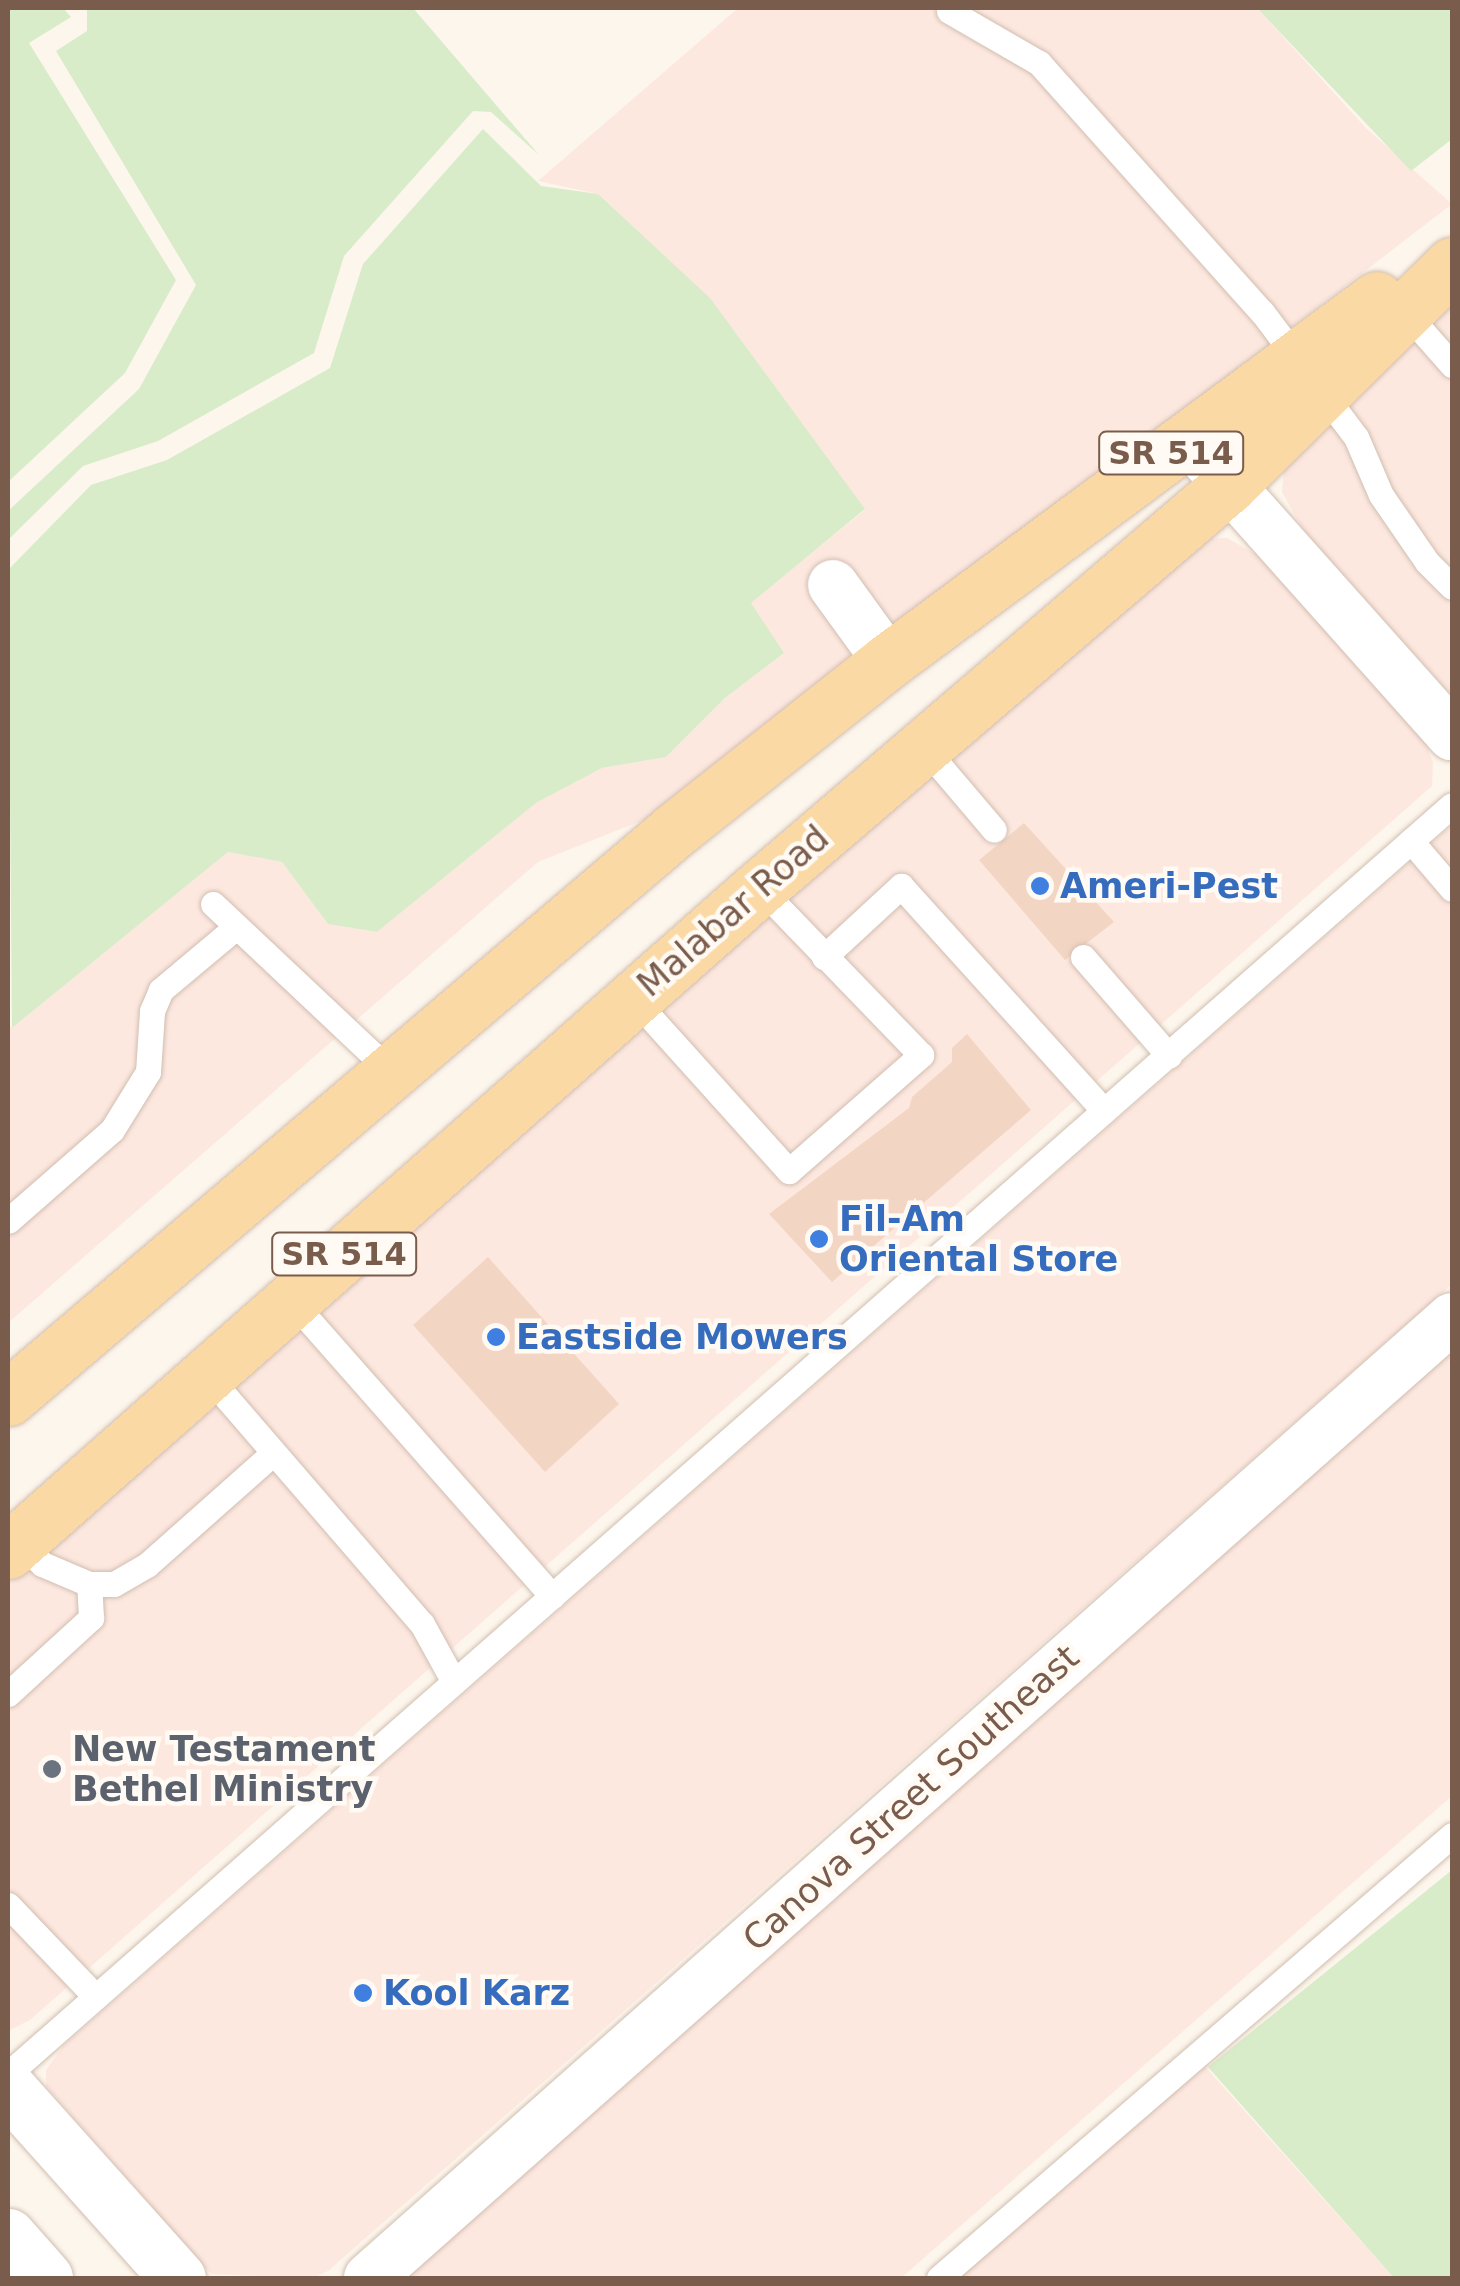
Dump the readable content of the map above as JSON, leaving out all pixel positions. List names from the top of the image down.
{
  "streets": {
    "main road": ["SR 514", "Malabar Road"],
    "street": ["Canova Street Southeast"]
  },
  "places": [
    "Ameri-Pest",
    "Fil-Am Oriental Store",
    "Eastside Mowers",
    "New Testament Bethel Ministry",
    "Kool Karz"
  ]
}
